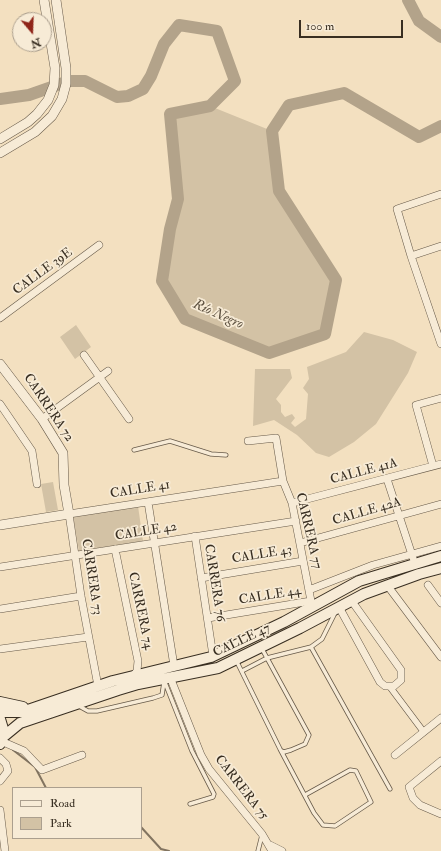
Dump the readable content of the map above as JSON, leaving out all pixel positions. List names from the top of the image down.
{
  "streets": {
    "main road": ["CALLE 47"],
    "street": [
      "CALLE 39E",
      "CARRERA 72",
      "CALLE 41A",
      "CALLE 41",
      "CALLE 42A",
      "CARRERA 77",
      "CALLE 42",
      "CALLE 43",
      "CARRERA 73",
      "CARRERA 76",
      "CALLE 44",
      "CARRERA 74",
      "CARRERA 75"
    ]
  },
  "crossings": [
    ["CARRERA 72", "CARRERA 73"],
    ["CALLE 41A", "CARRERA 77"],
    ["CALLE 41", "CARRERA 77"],
    ["CALLE 41", "CARRERA 73"],
    ["CALLE 42A", "CARRERA 77"],
    ["CARRERA 77", "CALLE 42"],
    ["CARRERA 77", "CALLE 43"],
    ["CARRERA 77", "CALLE 44"],
    ["CARRERA 77", "CALLE 47"],
    ["CALLE 42", "CARRERA 73"],
    ["CALLE 42", "CARRERA 76"],
    ["CALLE 42", "CARRERA 74"],
    ["CALLE 43", "CARRERA 76"],
    ["CARRERA 73", "CALLE 47"],
    ["CARRERA 76", "CALLE 44"],
    ["CARRERA 76", "CALLE 47"],
    ["CALLE 44", "CALLE 47"],
    ["CARRERA 74", "CALLE 47"],
    ["CALLE 47", "CARRERA 75"]
  ],
  "water": ["Río Negro"],
  "legend": ["Road", "Park"],
  "scale_bar": "100 m",
  "north": "bottom"
}
